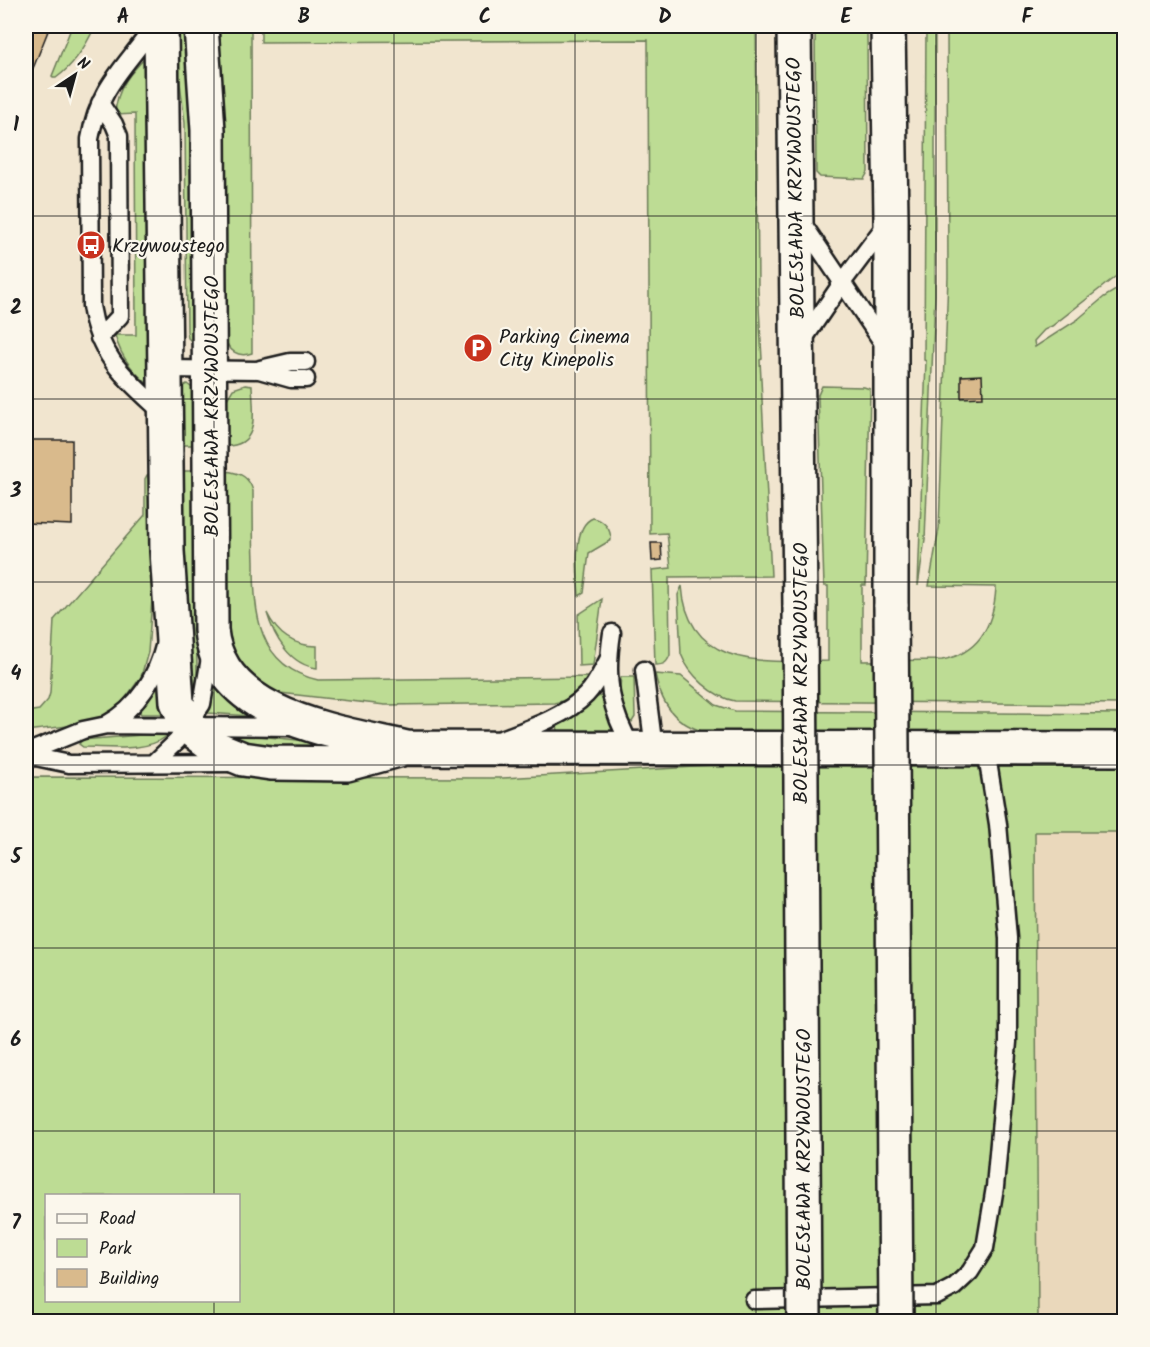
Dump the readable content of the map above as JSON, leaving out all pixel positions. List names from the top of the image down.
{
  "streets": {
    "main road": ["BOLESŁAWA KRZYWOUSTEGO"]
  },
  "places": {
    "bus stop": ["Krzywoustego"],
    "parking": ["Parking Cinema City Kinepolis"]
  },
  "legend": ["Road", "Park", "Building"],
  "north": "top right",
  "grid": {
    "columns": [
      "A",
      "B",
      "C",
      "D",
      "E",
      "F"
    ],
    "rows": [
      "1",
      "2",
      "3",
      "4",
      "5",
      "6",
      "7"
    ]
  }
}
